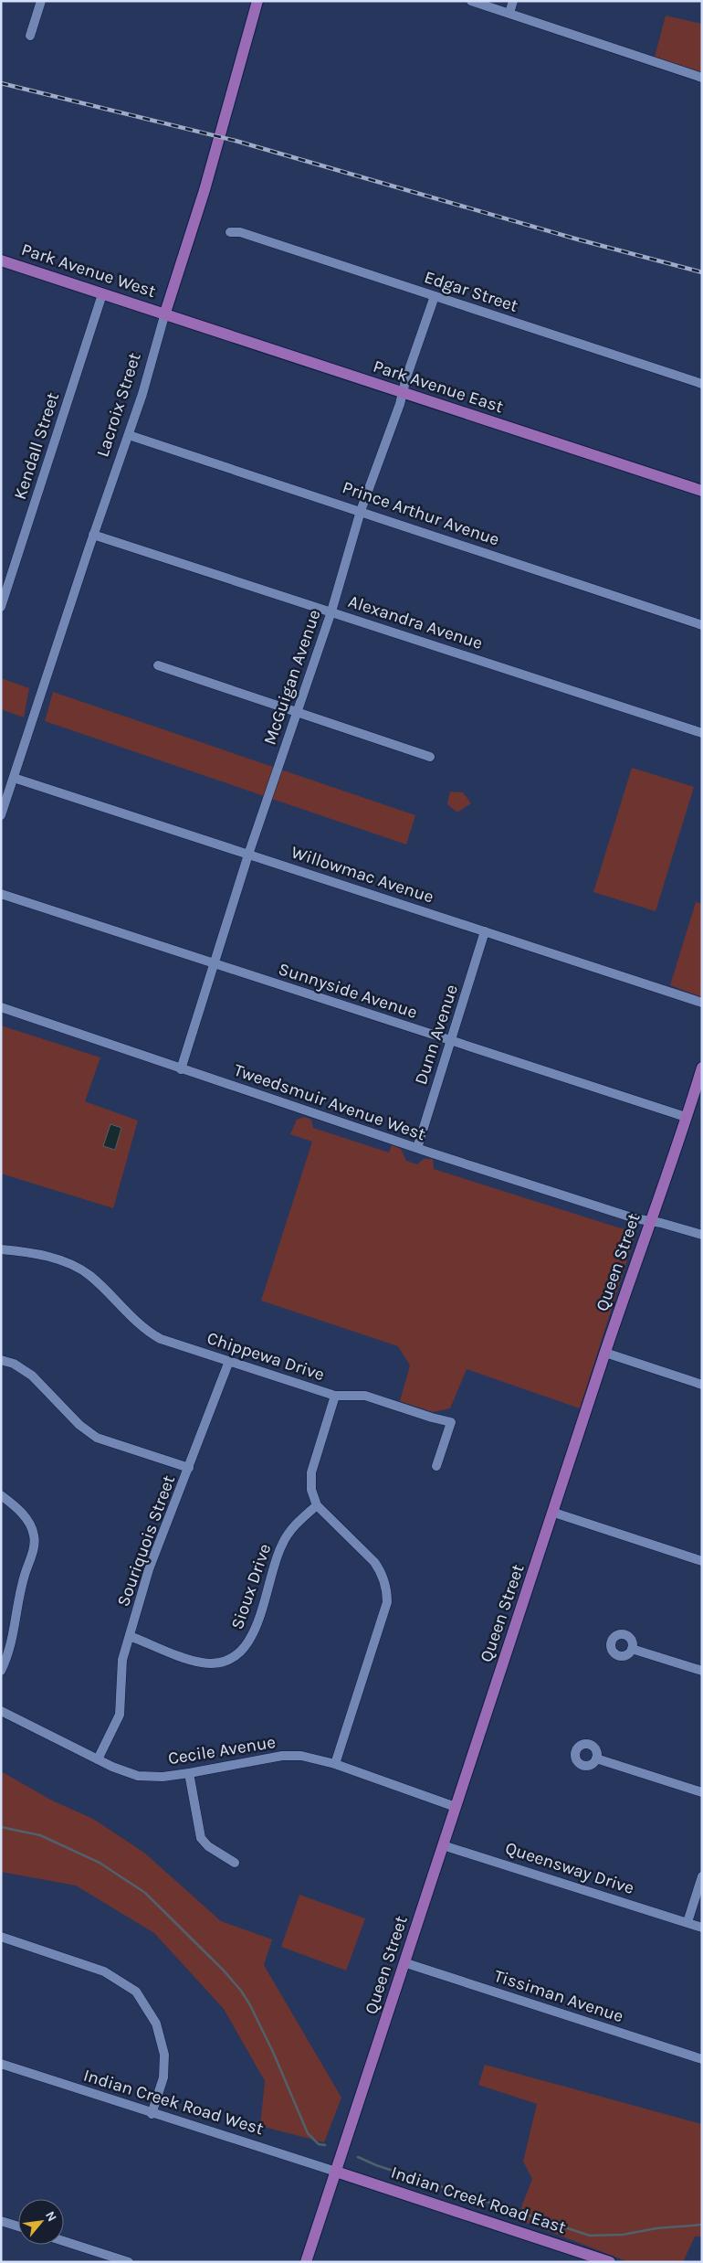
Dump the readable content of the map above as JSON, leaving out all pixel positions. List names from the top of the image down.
{
  "streets": {
    "main road": [
      "Park Avenue West",
      "Park Avenue East",
      "Lacroix Street",
      "Queen Street",
      "Indian Creek Road East"
    ],
    "street": [
      "Edgar Street",
      "Kendall Street",
      "Prince Arthur Avenue",
      "Alexandra Avenue",
      "McGuigan Avenue",
      "Willowmac Avenue",
      "Sunnyside Avenue",
      "Dunn Avenue",
      "Tweedsmuir Avenue West",
      "Chippewa Drive",
      "Souriquois Street",
      "Sioux Drive",
      "Cecile Avenue",
      "Queensway Drive",
      "Tissiman Avenue",
      "Indian Creek Road West"
    ]
  },
  "crossings": [
    ["Park Avenue West", "Park Avenue East"],
    ["Park Avenue West", "Lacroix Street"],
    ["Park Avenue West", "Kendall Street"],
    ["Edgar Street", "McGuigan Avenue"],
    ["Park Avenue East", "Lacroix Street"],
    ["Park Avenue East", "McGuigan Avenue"],
    ["Lacroix Street", "Prince Arthur Avenue"],
    ["Lacroix Street", "Alexandra Avenue"],
    ["Lacroix Street", "Willowmac Avenue"],
    ["Prince Arthur Avenue", "McGuigan Avenue"],
    ["Alexandra Avenue", "McGuigan Avenue"],
    ["McGuigan Avenue", "Willowmac Avenue"],
    ["McGuigan Avenue", "Sunnyside Avenue"],
    ["McGuigan Avenue", "Tweedsmuir Avenue West"],
    ["Willowmac Avenue", "Dunn Avenue"],
    ["Sunnyside Avenue", "Dunn Avenue"],
    ["Sunnyside Avenue", "Queen Street"],
    ["Dunn Avenue", "Tweedsmuir Avenue West"],
    ["Tweedsmuir Avenue West", "Queen Street"],
    ["Queen Street", "Cecile Avenue"],
    ["Queen Street", "Queensway Drive"],
    ["Queen Street", "Tissiman Avenue"],
    ["Queen Street", "Indian Creek Road West"],
    ["Queen Street", "Indian Creek Road East"],
    ["Chippewa Drive", "Souriquois Street"],
    ["Chippewa Drive", "Sioux Drive"],
    ["Souriquois Street", "Sioux Drive"],
    ["Souriquois Street", "Cecile Avenue"],
    ["Indian Creek Road West", "Indian Creek Road East"]
  ],
  "north": "top right"
}
